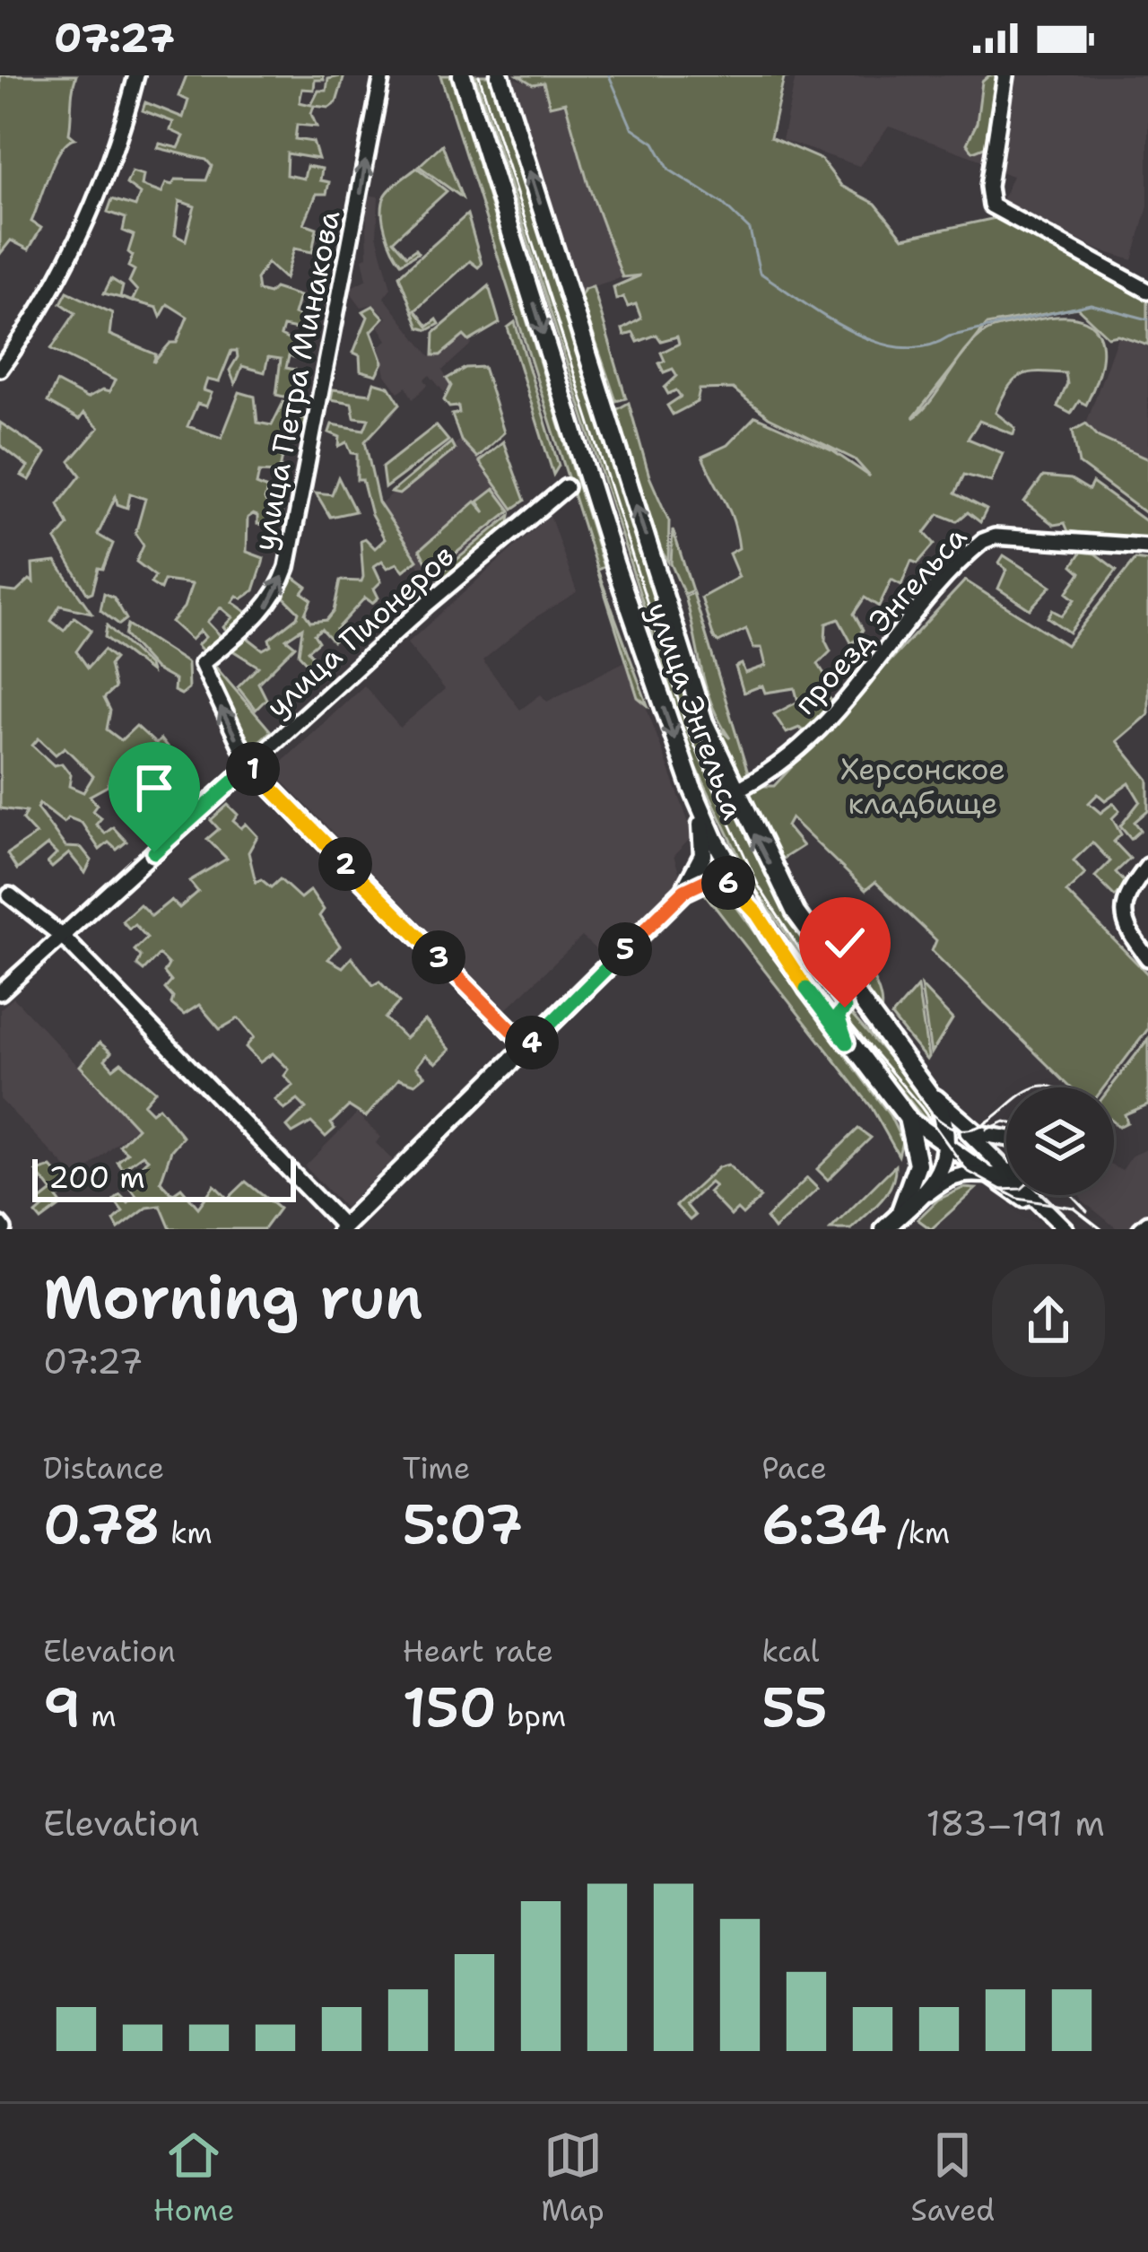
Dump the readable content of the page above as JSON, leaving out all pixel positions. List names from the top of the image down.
{
  "streets": {
    "main road": ["улица Энгельса"],
    "street": ["улица Петра Минакова", "проезд Энгельса", "улица Пионеров"]
  },
  "crossings": [
    ["улица Петра Минакова", "улица Пионеров"],
    ["проезд Энгельса", "улица Энгельса"]
  ],
  "one_way": ["улица Петра Минакова"],
  "parks": ["Херсонское кладбище"],
  "scale_bar": "200 m",
  "page": {
    "status": "07:27",
    "pins": [
      "1",
      "2",
      "6",
      "5",
      "3",
      "4"
    ],
    "scale": "200 m",
    "heading": ["Morning run", "07:27"],
    "stats": [
      ["Distance", "0.78 km"],
      ["Time", "5:07"],
      ["Pace", "6:34 /km"],
      ["Elevation", "9 m"],
      ["Heart rate", "150 bpm"],
      ["kcal", "55"]
    ],
    "chart": ["Elevation", "183–191 m"],
    "tabs": ["Home", "Map", "Saved"]
  }
}
